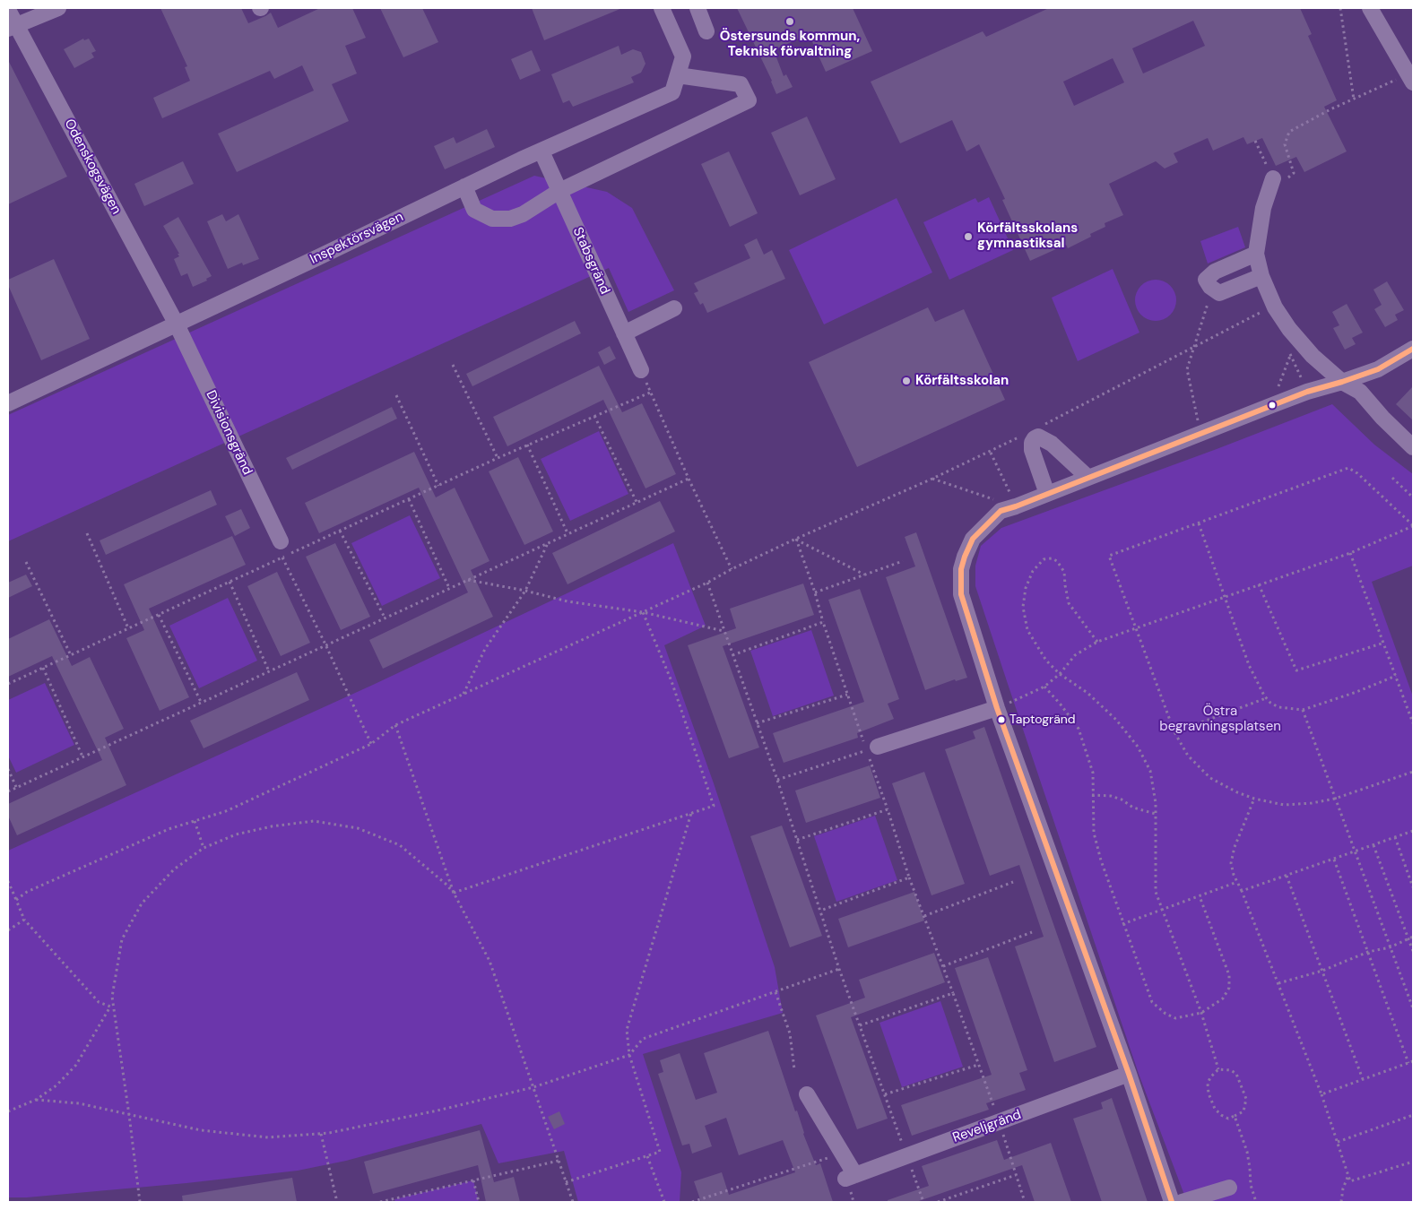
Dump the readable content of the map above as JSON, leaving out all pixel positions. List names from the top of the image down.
{
  "streets": {
    "street": [
      "Odenskogsvägen",
      "Inspektörsvägen",
      "Stabsgränd",
      "Divisionsgränd",
      "Reveljgränd"
    ]
  },
  "crossings": [
    ["Odenskogsvägen", "Inspektörsvägen"],
    ["Odenskogsvägen", "Divisionsgränd"],
    ["Inspektörsvägen", "Stabsgränd"],
    ["Inspektörsvägen", "Divisionsgränd"]
  ],
  "parks": ["Östra begravningsplatsen"],
  "places": [
    "Östersunds kommun, Teknisk förvaltning",
    "Körfältsskolans gymnastiksal",
    "Körfältsskolan",
    "Taptogränd"
  ]
}
